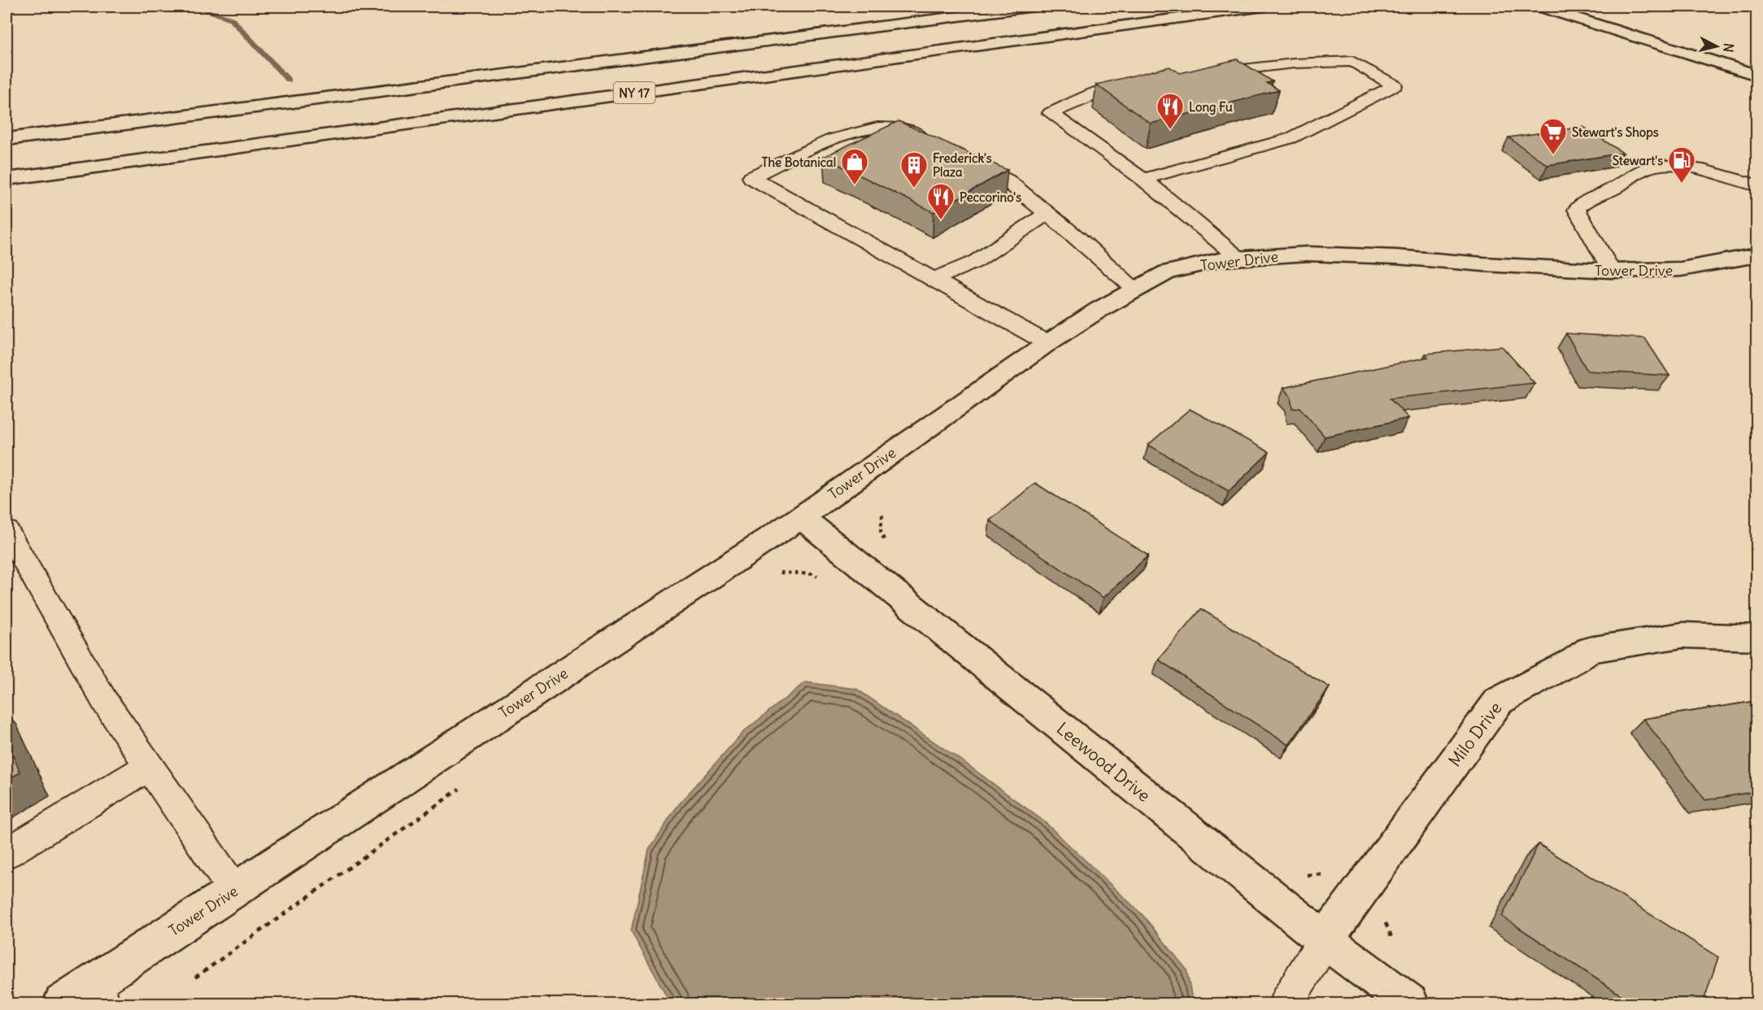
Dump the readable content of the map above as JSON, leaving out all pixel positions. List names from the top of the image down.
{
  "streets": {
    "main road": [
      "NY 17",
      "Tower Drive",
      "Milo Drive",
      "Leewood Drive"
    ]
  },
  "crossings": [
    ["Tower Drive", "Leewood Drive"],
    ["Milo Drive", "Leewood Drive"]
  ],
  "places": {
    "restaurant": ["Long Fu", "Peccorino's"],
    "supermarket": ["Stewart's Shops"],
    "fuel station": ["Stewart's"],
    "shop": ["The Botanical"],
    "building": ["Frederick's Plaza"]
  },
  "north": "right"
}
